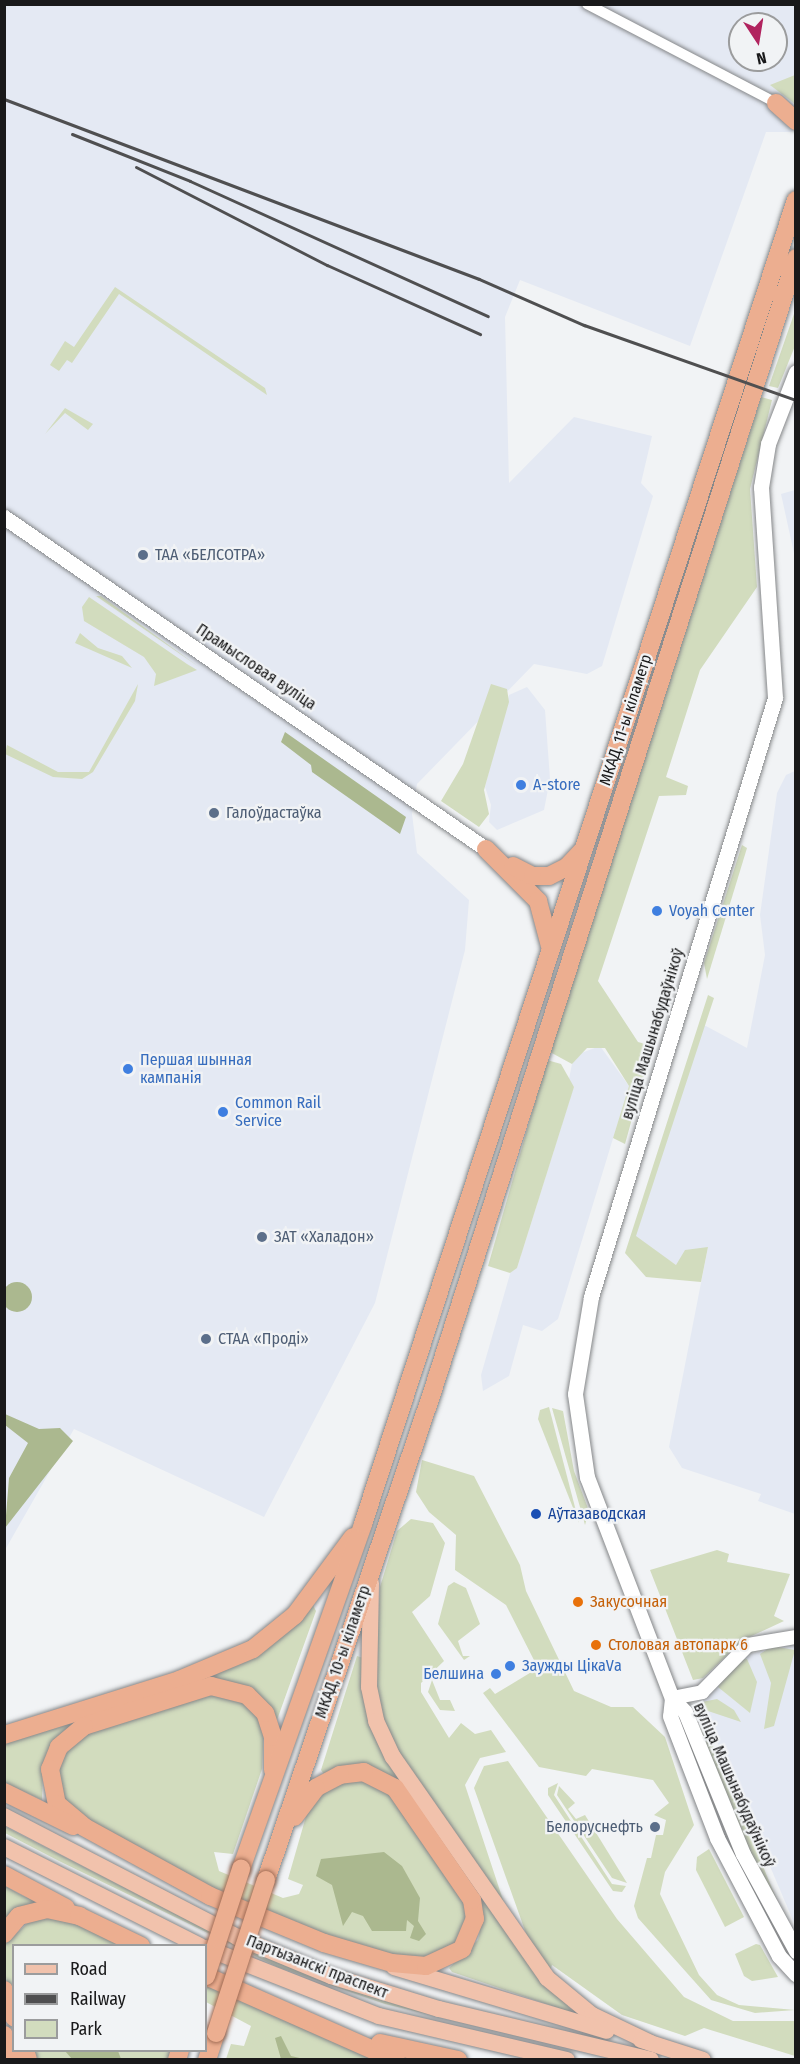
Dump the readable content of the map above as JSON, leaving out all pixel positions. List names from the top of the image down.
{
  "streets": {
    "highway": ["МКАД, 11-ы кіламетр", "МКАД, 10-ы кіламетр"],
    "main road": ["Прамысловая вуліца", "вуліца Машынабудаўнікоў", "Партызанскі праспект"]
  },
  "crossings": [
    ["МКАД, 11-ы кіламетр", "МКАД, 10-ы кіламетр"]
  ],
  "places": [
    "ТАА «БЕЛСОТРА»",
    "А-store",
    "Галоўдастаўка",
    "Voyah Center",
    "Першая шынная кампанія",
    "Common Rail Service",
    "ЗАТ «Халадон»",
    "СТАА «Проді»",
    "Аўтазаводская",
    "Закусочная",
    "Столовая автопарк 6",
    "Заужды ЦікаVа",
    "Белшина",
    "Белоруснефть"
  ],
  "legend": ["Road", "Railway", "Park"],
  "north": "bottom"
}
